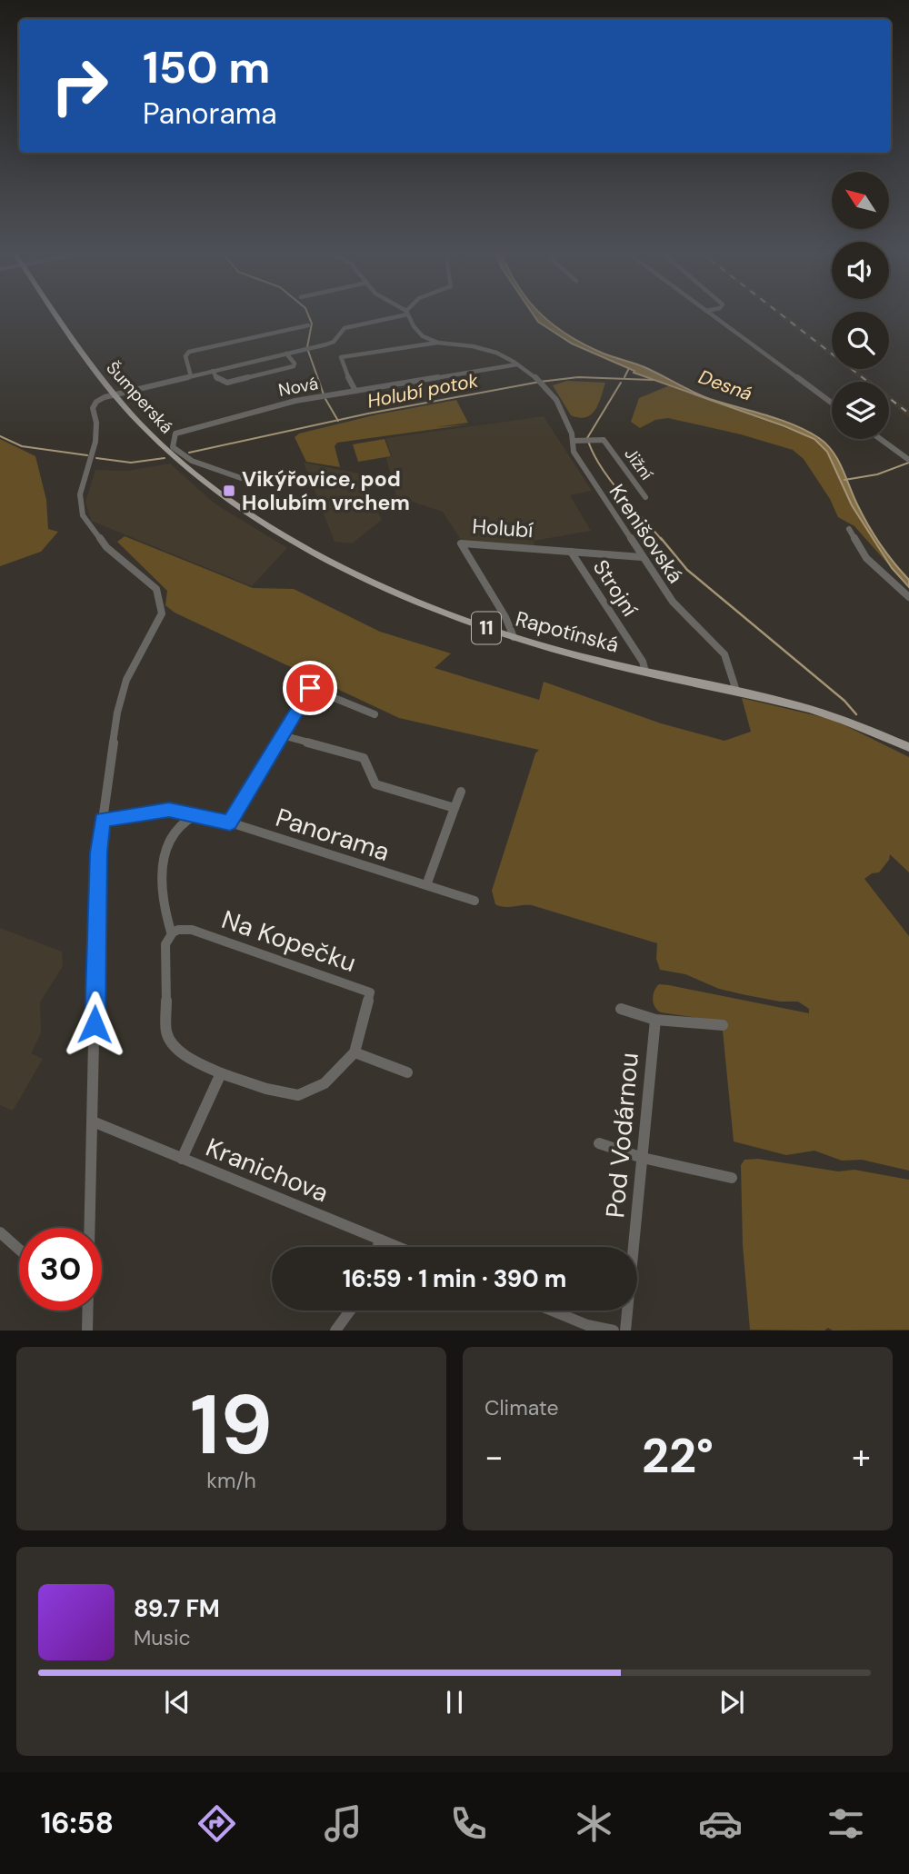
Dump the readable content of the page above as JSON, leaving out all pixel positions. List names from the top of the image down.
{
  "streets": {
    "main road": ["Šumperská", "11", "Rapotínská"],
    "street": [
      "Nová",
      "Jižní",
      "Holubí",
      "Krenišovská",
      "Strojní",
      "Panorama",
      "Na Kopečku",
      "Pod Vodárnou",
      "Kranichova"
    ]
  },
  "crossings": [
    ["Nová", "Krenišovská"],
    ["Šumperská", "Rapotínská"],
    ["Jižní", "Krenišovská"],
    ["Holubí", "Strojní"],
    ["Holubí", "Rapotínská"],
    ["Krenišovská", "Strojní"],
    ["Krenišovská", "Rapotínská"],
    ["Strojní", "Rapotínská"],
    ["Panorama", "Na Kopečku"]
  ],
  "water": ["Desná", "Holubí potok"],
  "places": {
    "transit": ["Vikýřovice, pod Holubím vrchem"]
  },
  "north": "top left",
  "page": {
    "turn": ["150 m", "Panorama"],
    "limit": "30",
    "trip": "16:59 · 1 min · 390 m",
    "tile": [
      ["19", "km/h"],
      "Climate"
    ],
    "heat": ["−", "22°", "+"],
    "song": ["89.7 FM", "Music"],
    "tabs": "16:58"
  }
}
